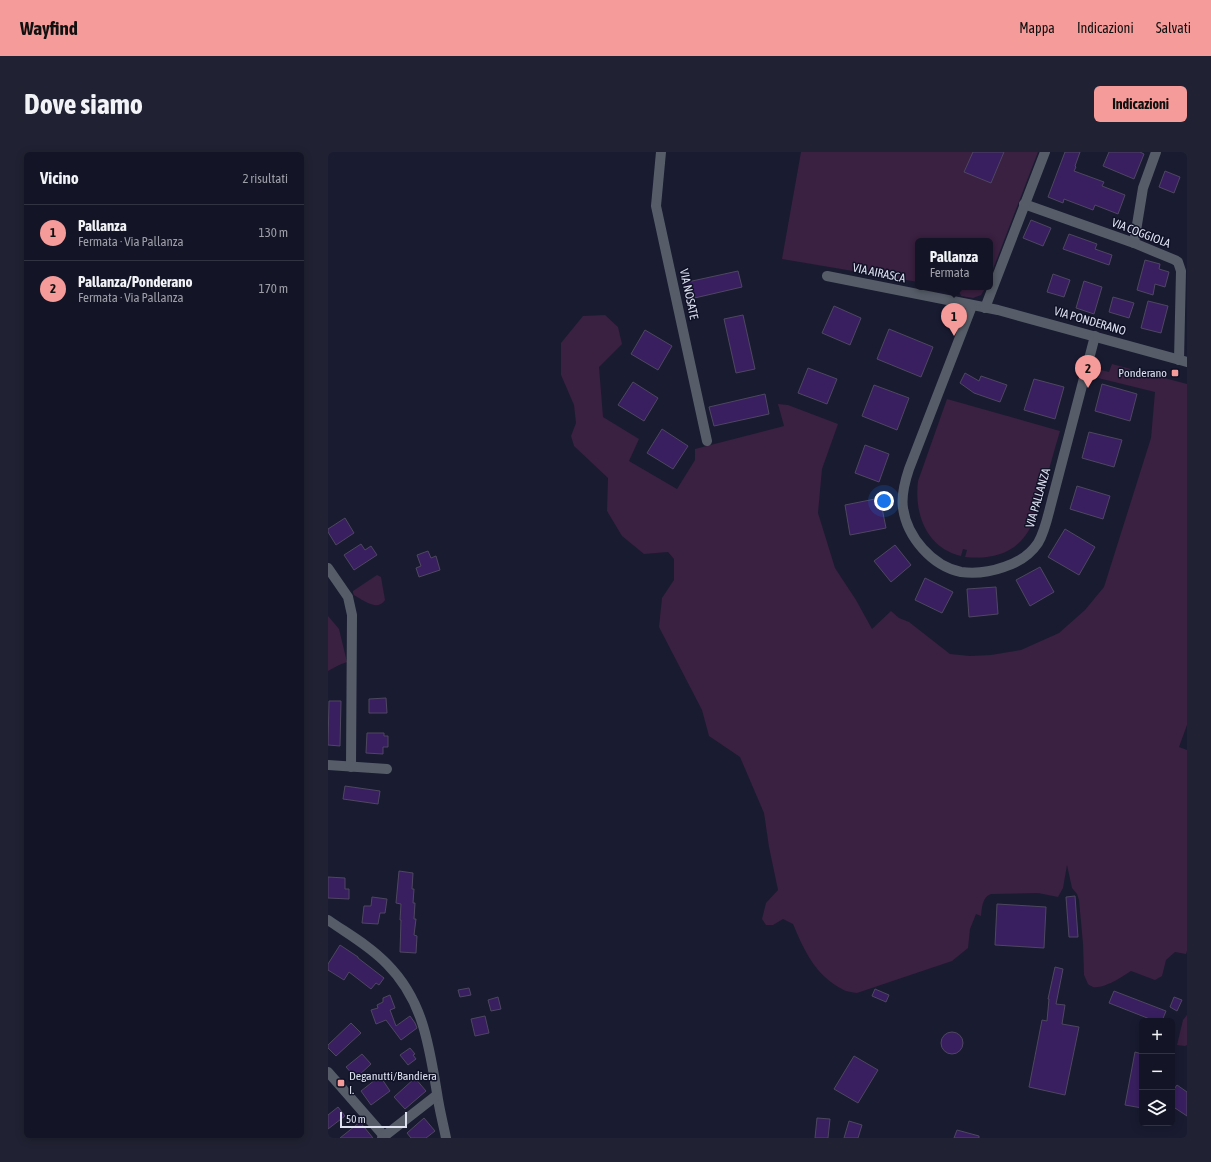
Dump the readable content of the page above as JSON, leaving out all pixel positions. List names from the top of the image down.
{
  "streets": {
    "street": [
      "VIA COGGIOLA",
      "VIA AIRASCA",
      "VIA NOSATE",
      "VIA PONDERANO",
      "VIA PALLANZA"
    ]
  },
  "crossings": [
    ["VIA COGGIOLA", "VIA PONDERANO"],
    ["VIA AIRASCA", "VIA PONDERANO"],
    ["VIA AIRASCA", "VIA PALLANZA"],
    ["VIA PONDERANO", "VIA PALLANZA"]
  ],
  "places": {
    "transit": ["Ponderano", "Deganutti/Bandiera I."]
  },
  "scale_bar": "50 m",
  "page": {
    "header": "Wayfind",
    "nav": ["Mappa", "Indicazioni", "Salvati"],
    "buttons": "Indicazioni",
    "title": "Dove siamo",
    "heading": ["Vicino", "2 risultati"],
    "list": [
      {
        "mark": "1",
        "name": "Pallanza",
        "note": "Fermata · Via Pallanza",
        "value": "130 m"
      },
      {
        "mark": "2",
        "name": "Pallanza/Ponderano",
        "note": "Fermata · Via Pallanza",
        "value": "170 m"
      }
    ],
    "popup": ["Pallanza", "Fermata"],
    "pins": ["1", "2"],
    "map_buttons": ["+", "−"],
    "scale": "50 m"
  }
}
